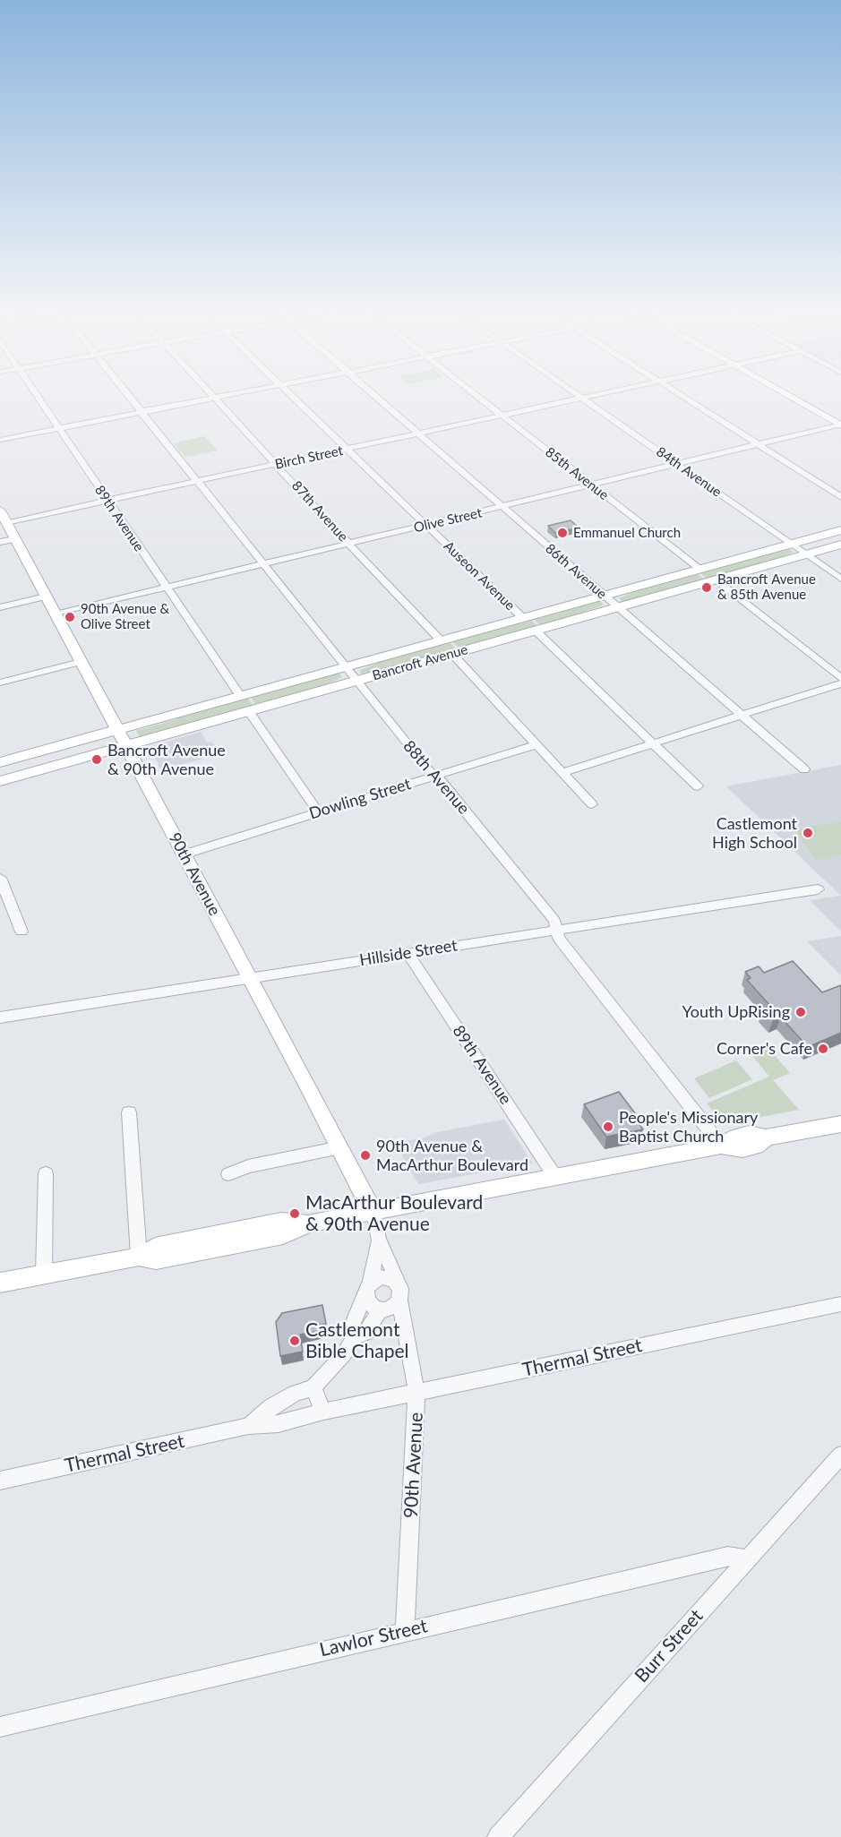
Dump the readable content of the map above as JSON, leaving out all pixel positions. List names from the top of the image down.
{
  "streets": {
    "main road": ["Bancroft Avenue", "90th Avenue"],
    "street": [
      "Birch Street",
      "84th Avenue",
      "85th Avenue",
      "87th Avenue",
      "89th Avenue",
      "Olive Street",
      "86th Avenue",
      "Auseon Avenue",
      "88th Avenue",
      "Dowling Street",
      "Hillside Street",
      "Thermal Street",
      "Lawlor Street",
      "Burr Street"
    ]
  },
  "crossings": [
    ["Birch Street", "84th Avenue"],
    ["Birch Street", "85th Avenue"],
    ["Birch Street", "87th Avenue"],
    ["Birch Street", "89th Avenue"],
    ["Birch Street", "86th Avenue"],
    ["Birch Street", "Auseon Avenue"],
    ["Birch Street", "88th Avenue"],
    ["Birch Street", "90th Avenue"],
    ["84th Avenue", "Olive Street"],
    ["84th Avenue", "Bancroft Avenue"],
    ["85th Avenue", "Olive Street"],
    ["85th Avenue", "Bancroft Avenue"],
    ["87th Avenue", "Olive Street"],
    ["87th Avenue", "Bancroft Avenue"],
    ["89th Avenue", "Olive Street"],
    ["89th Avenue", "Bancroft Avenue"],
    ["89th Avenue", "Hillside Street"],
    ["Olive Street", "86th Avenue"],
    ["Olive Street", "Auseon Avenue"],
    ["Olive Street", "88th Avenue"],
    ["Olive Street", "90th Avenue"],
    ["86th Avenue", "Bancroft Avenue"],
    ["Auseon Avenue", "Bancroft Avenue"],
    ["Bancroft Avenue", "88th Avenue"],
    ["Bancroft Avenue", "90th Avenue"],
    ["88th Avenue", "Dowling Street"],
    ["88th Avenue", "Hillside Street"],
    ["Dowling Street", "90th Avenue"],
    ["90th Avenue", "Hillside Street"],
    ["90th Avenue", "Thermal Street"],
    ["90th Avenue", "Lawlor Street"],
    ["Lawlor Street", "Burr Street"]
  ],
  "places": [
    "Emmanuel Church",
    "Bancroft Avenue & 85th Avenue",
    "90th Avenue & Olive Street",
    "Bancroft Avenue & 90th Avenue",
    "Castlemont High School",
    "Youth UpRising",
    "Corner's Cafe",
    "People's Missionary Baptist Church",
    "90th Avenue & MacArthur Boulevard",
    "MacArthur Boulevard & 90th Avenue",
    "Castlemont Bible Chapel"
  ]
}
